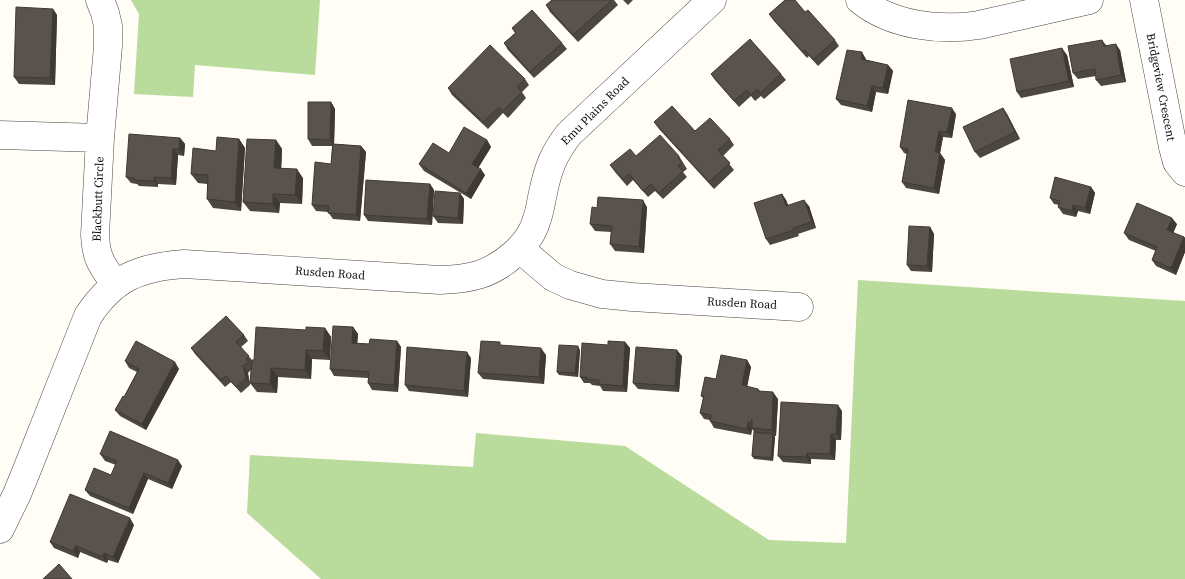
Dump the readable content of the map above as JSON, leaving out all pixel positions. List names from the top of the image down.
{
  "streets": {
    "street": [
      "Bridgeview Crescent",
      "Emu Plains Road",
      "Blackbutt Circle",
      "Rusden Road"
    ]
  },
  "crossings": [
    ["Emu Plains Road", "Rusden Road"],
    ["Blackbutt Circle", "Rusden Road"]
  ]
}
